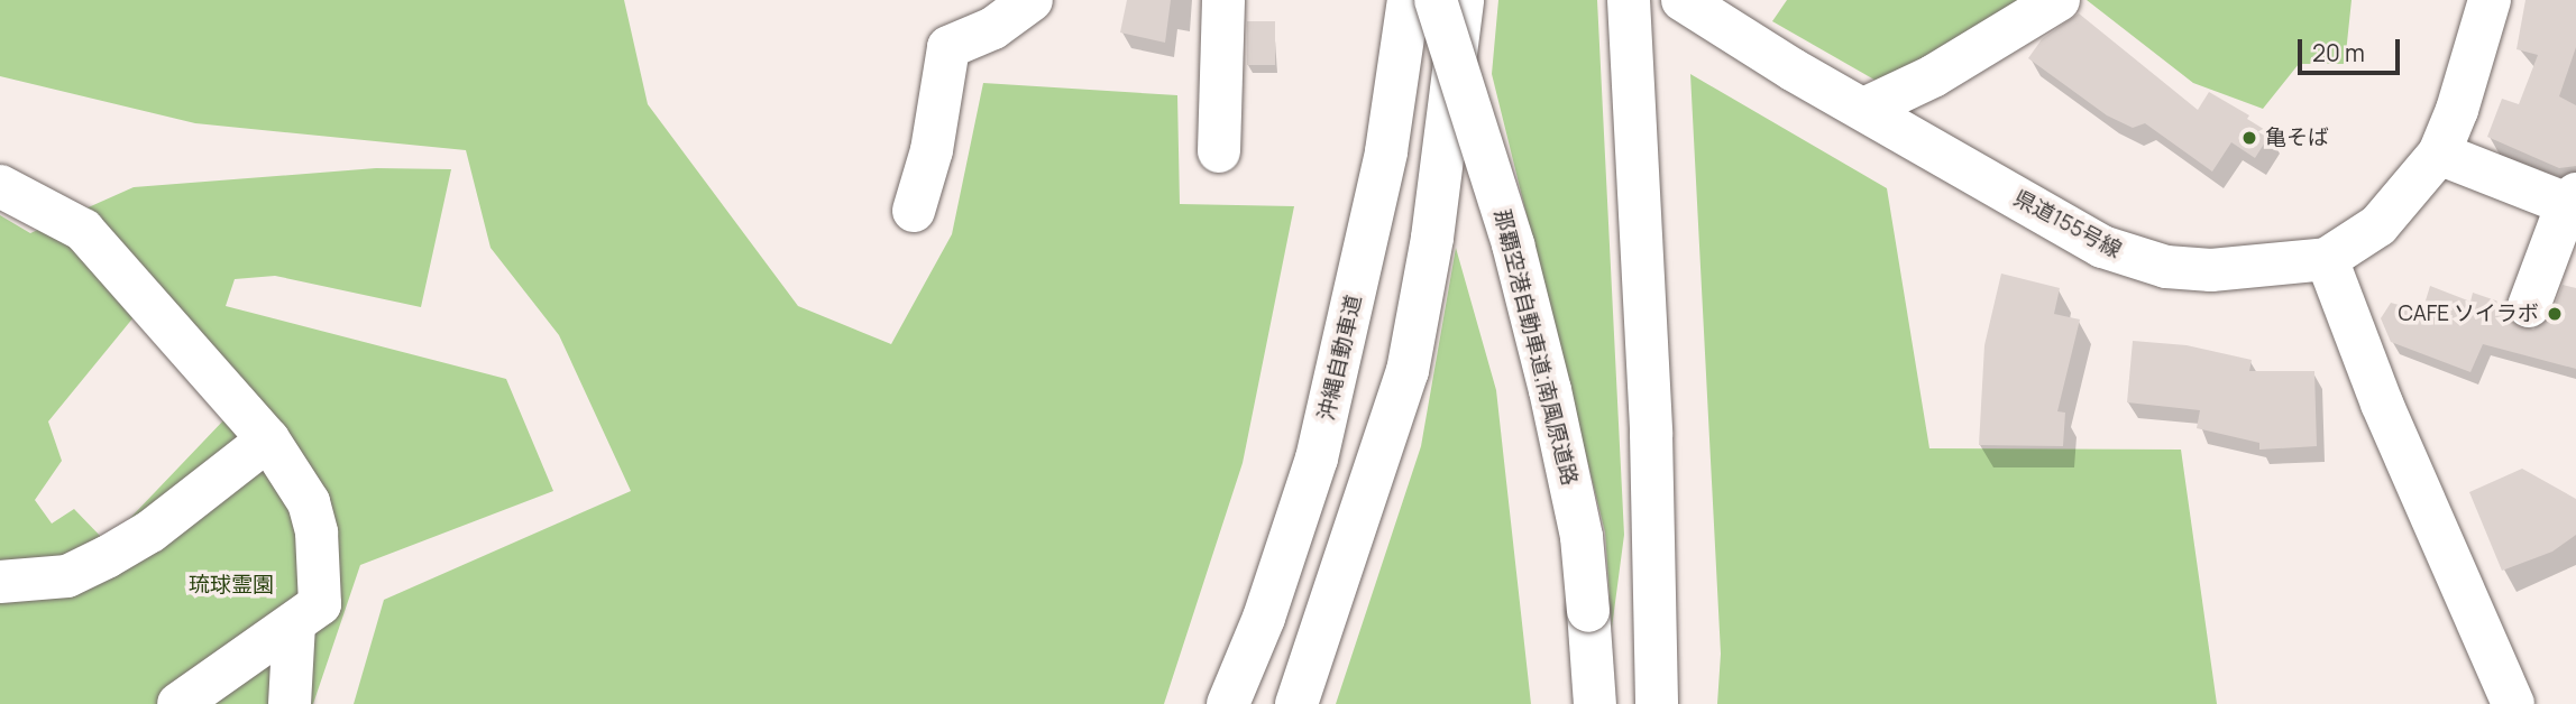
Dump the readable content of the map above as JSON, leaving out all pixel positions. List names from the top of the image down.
{
  "streets": {
    "main road": ["県道155号線", "那覇空港自動車道;南風原道路", "沖縄自動車道"]
  },
  "parks": ["琉球霊園"],
  "places": ["亀そば", "CAFE ソイラボ"],
  "scale_bar": "20 m"
}
